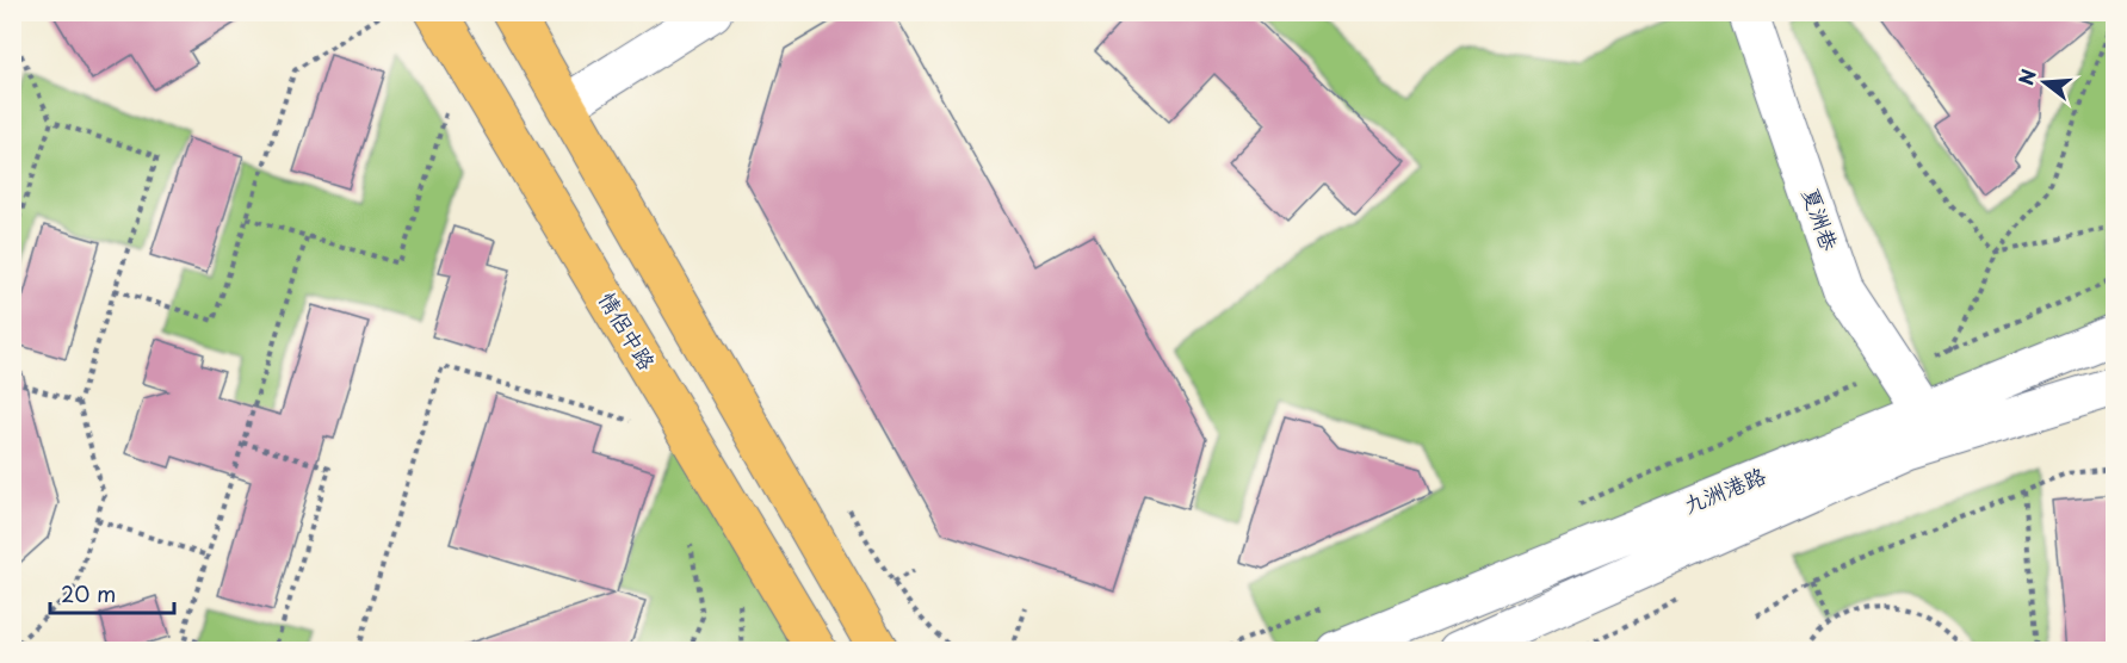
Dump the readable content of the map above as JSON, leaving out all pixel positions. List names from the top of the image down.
{
  "streets": {
    "highway": ["情侣中路"],
    "street": ["夏洲巷", "九洲港路"]
  },
  "crossings": [
    ["夏洲巷", "九洲港路"]
  ],
  "scale_bar": "20 m",
  "north": "left"
}
